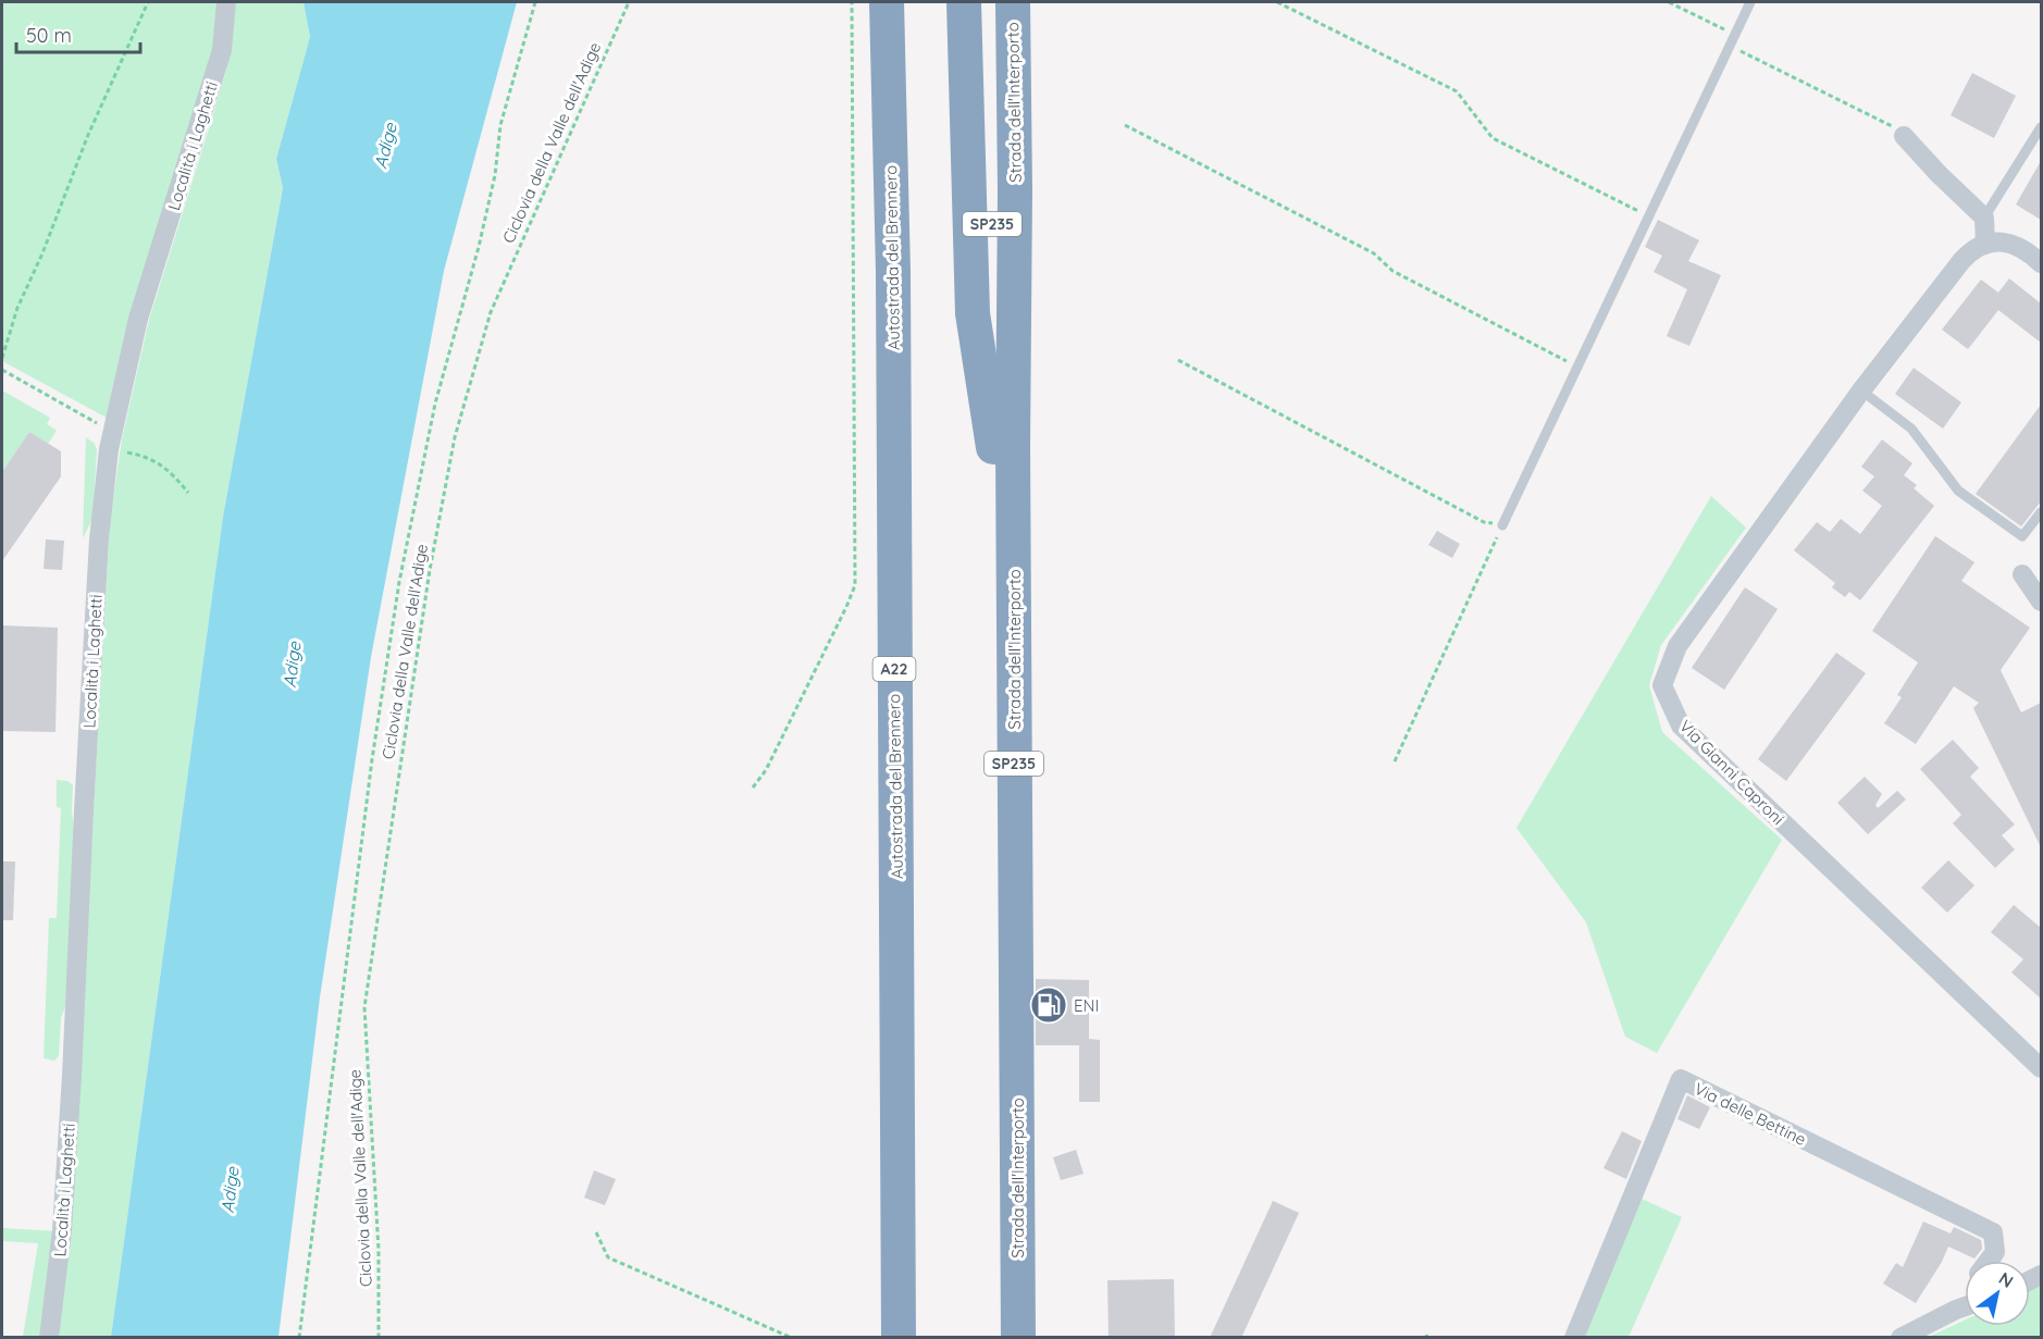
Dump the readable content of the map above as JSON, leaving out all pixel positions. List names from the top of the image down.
{
  "streets": {
    "highway": [
      "Strada dell'Interporto",
      "SP235",
      "Autostrada del Brennero",
      "A22"
    ],
    "street": ["Località i Laghetti", "Via Gianni Caproni", "Via delle Bettine"],
    "path": ["Ciclovia della Valle dell'Adige"]
  },
  "water": ["Adige"],
  "places": {
    "fuel station": ["ENI"]
  },
  "scale_bar": "50 m",
  "north": "top right"
}
